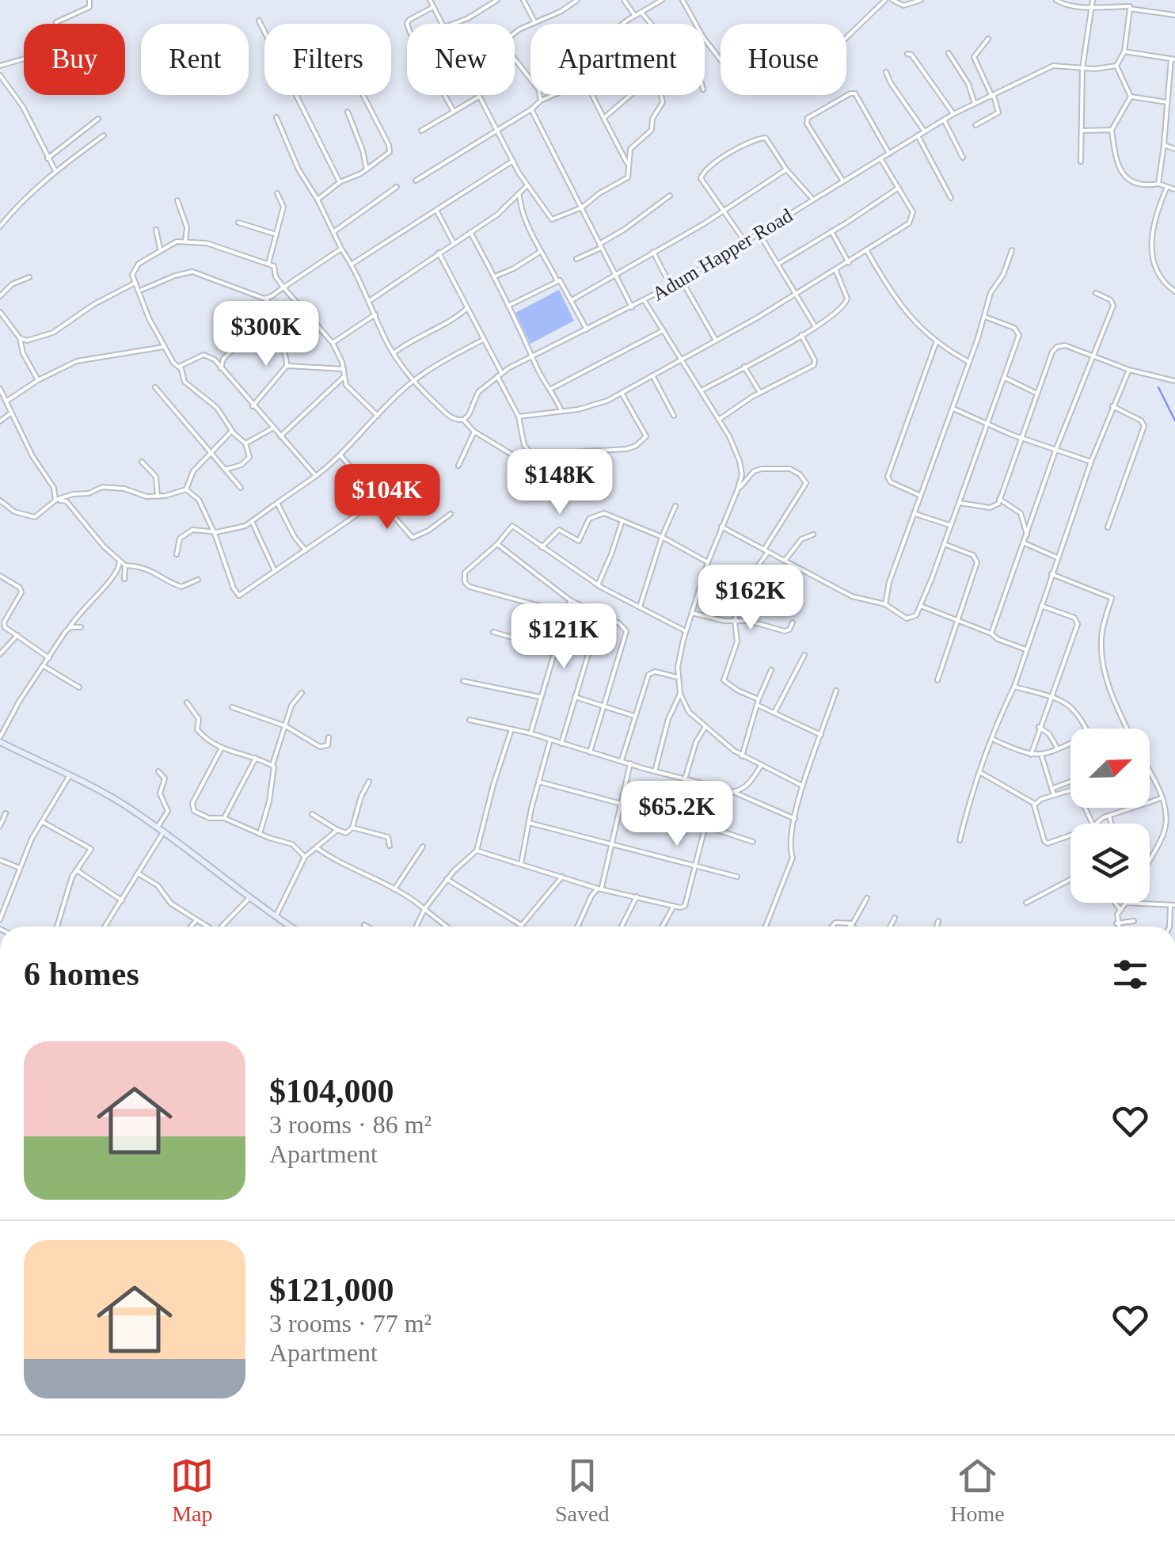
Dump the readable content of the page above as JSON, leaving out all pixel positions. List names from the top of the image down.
{
  "streets": {
    "street": ["Adum Happer Road"]
  },
  "north": "top right",
  "page": {
    "chip": [
      "Buy",
      "Rent",
      "Filters",
      "New",
      "Apartment",
      "House"
    ],
    "price": [
      "$300K",
      "$148K",
      "$104K",
      "$162K",
      "$121K",
      "$65.2K"
    ],
    "heading": "6 homes",
    "list": [
      {
        "name": "$104,000",
        "note": "3 rooms · 86 m² · Apartment"
      },
      {
        "name": "$121,000",
        "note": "3 rooms · 77 m² · Apartment"
      }
    ],
    "tabs": ["Map", "Saved", "Home"]
  }
}
